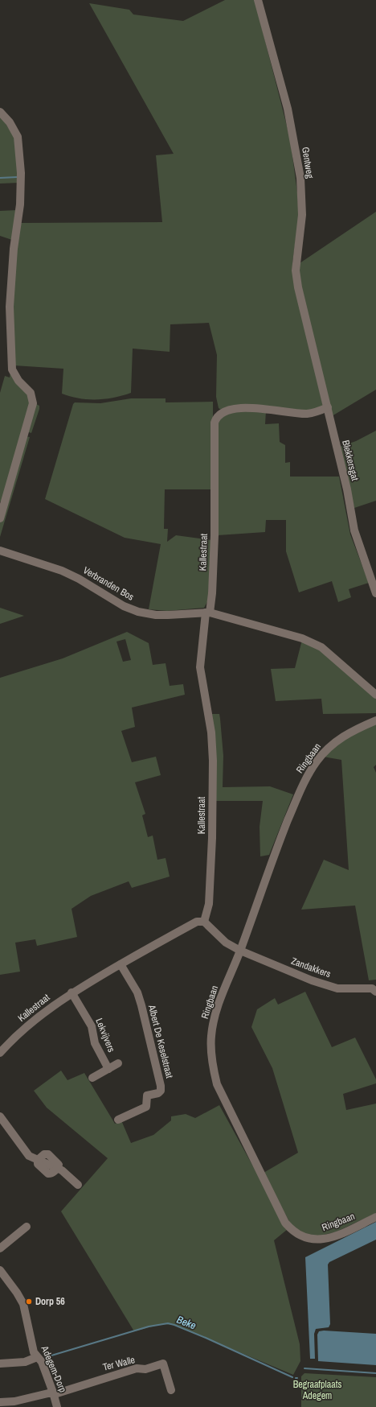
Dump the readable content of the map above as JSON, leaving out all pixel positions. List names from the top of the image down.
{
  "streets": {
    "street": [
      "Gentweg",
      "Blekkersgat",
      "Kallestraat",
      "Verbranden Bos",
      "Ringbaan",
      "Zandakkers",
      "Lekvijvers",
      "Albert De Keselstraat",
      "Ter Walle",
      "Adegem-Dorp"
    ]
  },
  "crossings": [
    ["Gentweg", "Blekkersgat"],
    ["Blekkersgat", "Kallestraat"],
    ["Kallestraat", "Verbranden Bos"],
    ["Kallestraat", "Lekvijvers"],
    ["Kallestraat", "Albert De Keselstraat"],
    ["Ringbaan", "Zandakkers"],
    ["Ter Walle", "Adegem-Dorp"]
  ],
  "water": ["Beke"],
  "parks": ["Begraafplaats Adegem"],
  "places": ["Dorp 56"]
}
